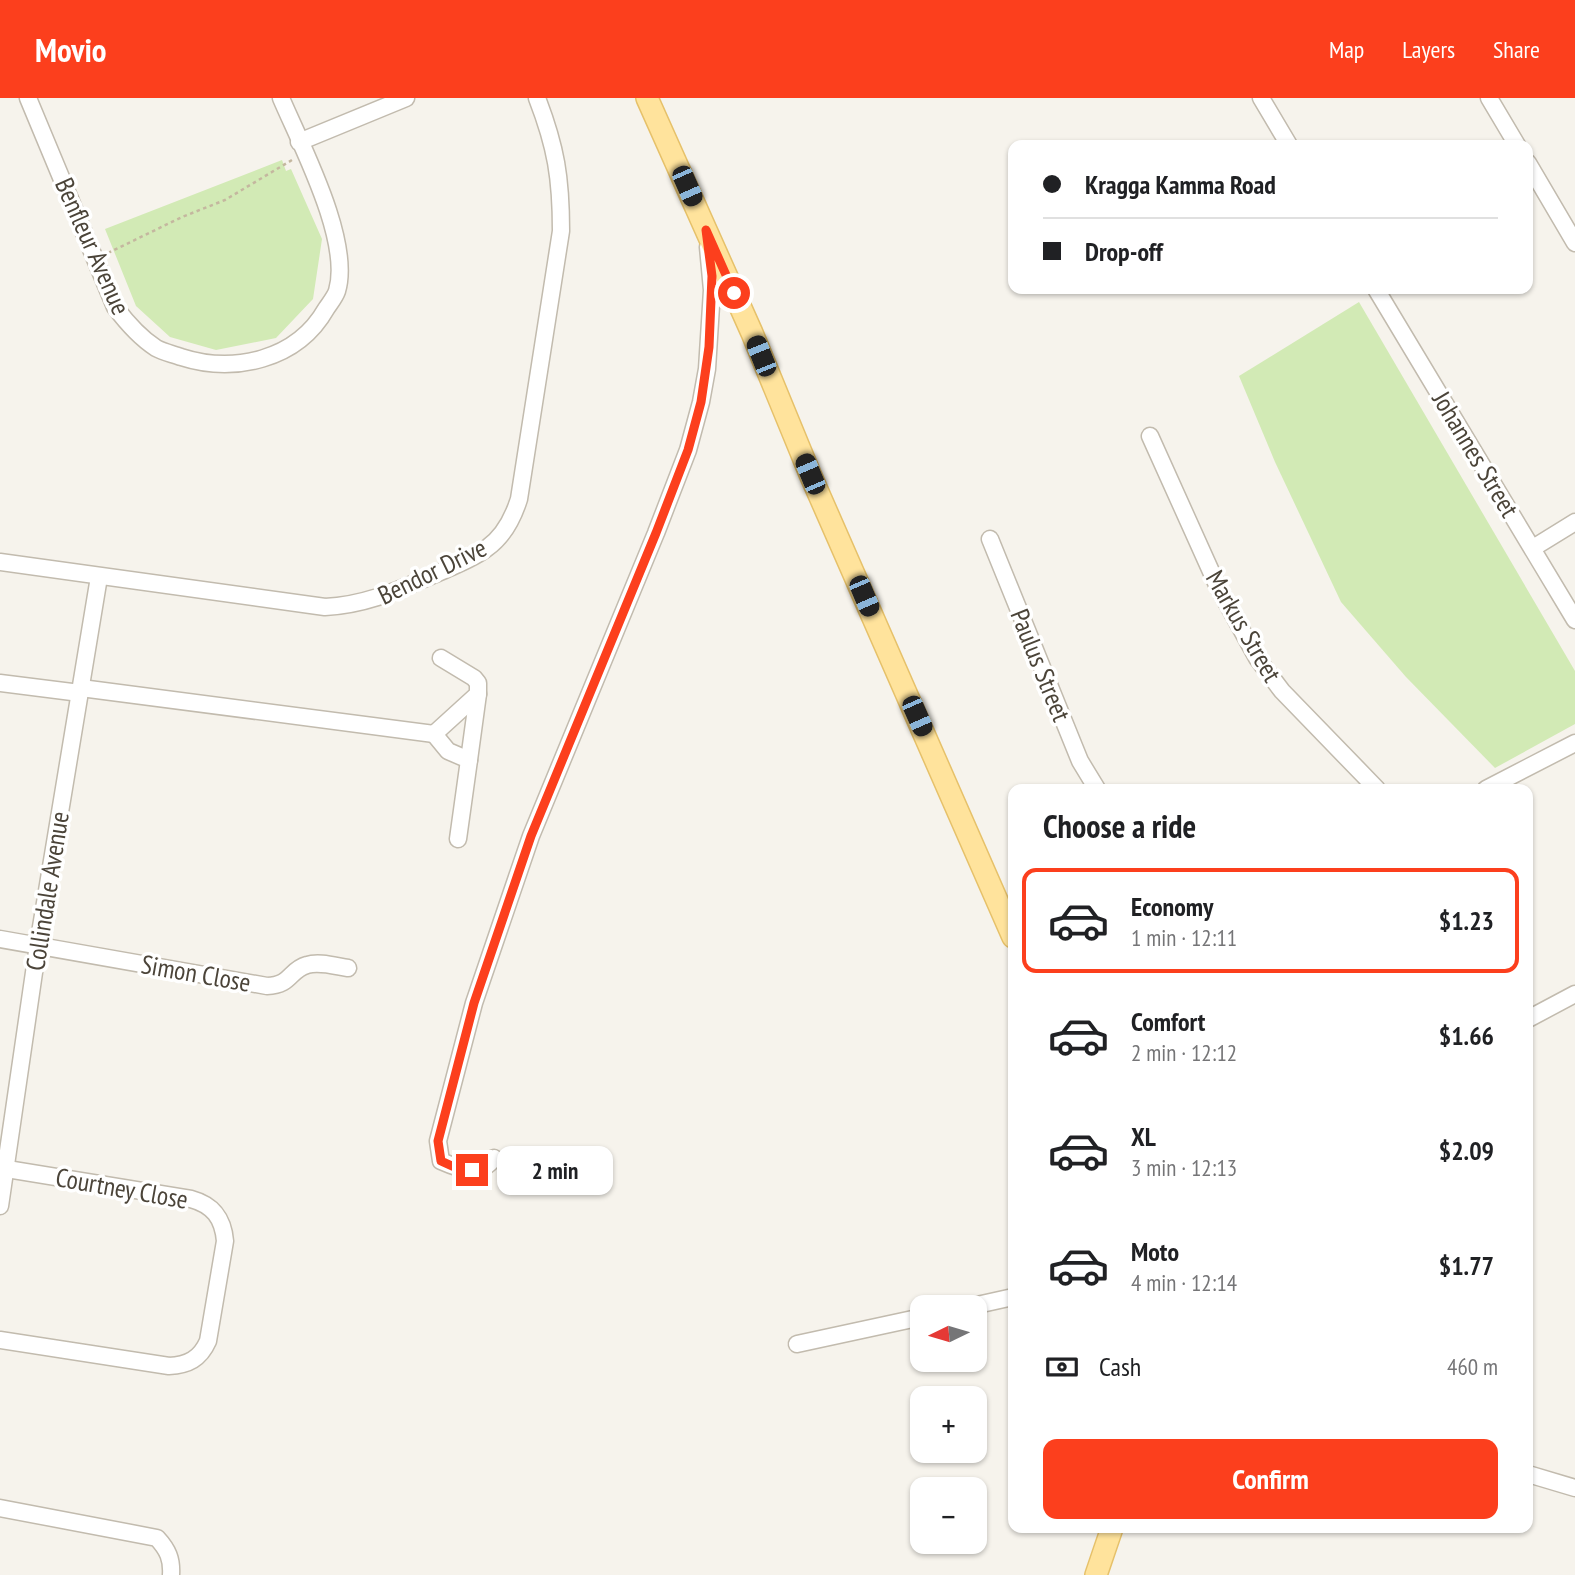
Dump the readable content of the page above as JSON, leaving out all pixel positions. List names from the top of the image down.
{
  "streets": {
    "street": [
      "Benfleur Avenue",
      "Johannes Street",
      "Bendor Drive",
      "Markus Street",
      "Paulus Street",
      "Collindale Avenue",
      "Simon Close",
      "Courtney Close"
    ]
  },
  "crossings": [
    ["Bendor Drive", "Collindale Avenue"],
    ["Collindale Avenue", "Simon Close"],
    ["Collindale Avenue", "Courtney Close"]
  ],
  "north": "left",
  "page": {
    "header": "Movio",
    "nav": ["Map", "Layers", "Share"],
    "banner": ["Kragga Kamma Road", "Drop-off"],
    "heading": "Choose a ride",
    "list": [
      {
        "name": "Economy",
        "note": "1 min · 12:11",
        "value": "$1.23"
      },
      {
        "name": "Comfort",
        "note": "2 min · 12:12",
        "value": "$1.66"
      },
      {
        "name": "XL",
        "note": "3 min · 12:13",
        "value": "$2.09"
      },
      {
        "name": "Moto",
        "note": "4 min · 12:14",
        "value": "$1.77"
      }
    ],
    "bubble": "2 min",
    "map_buttons": ["+", "−"],
    "pay": ["Cash", "460 m"],
    "buttons": "Confirm"
  }
}
